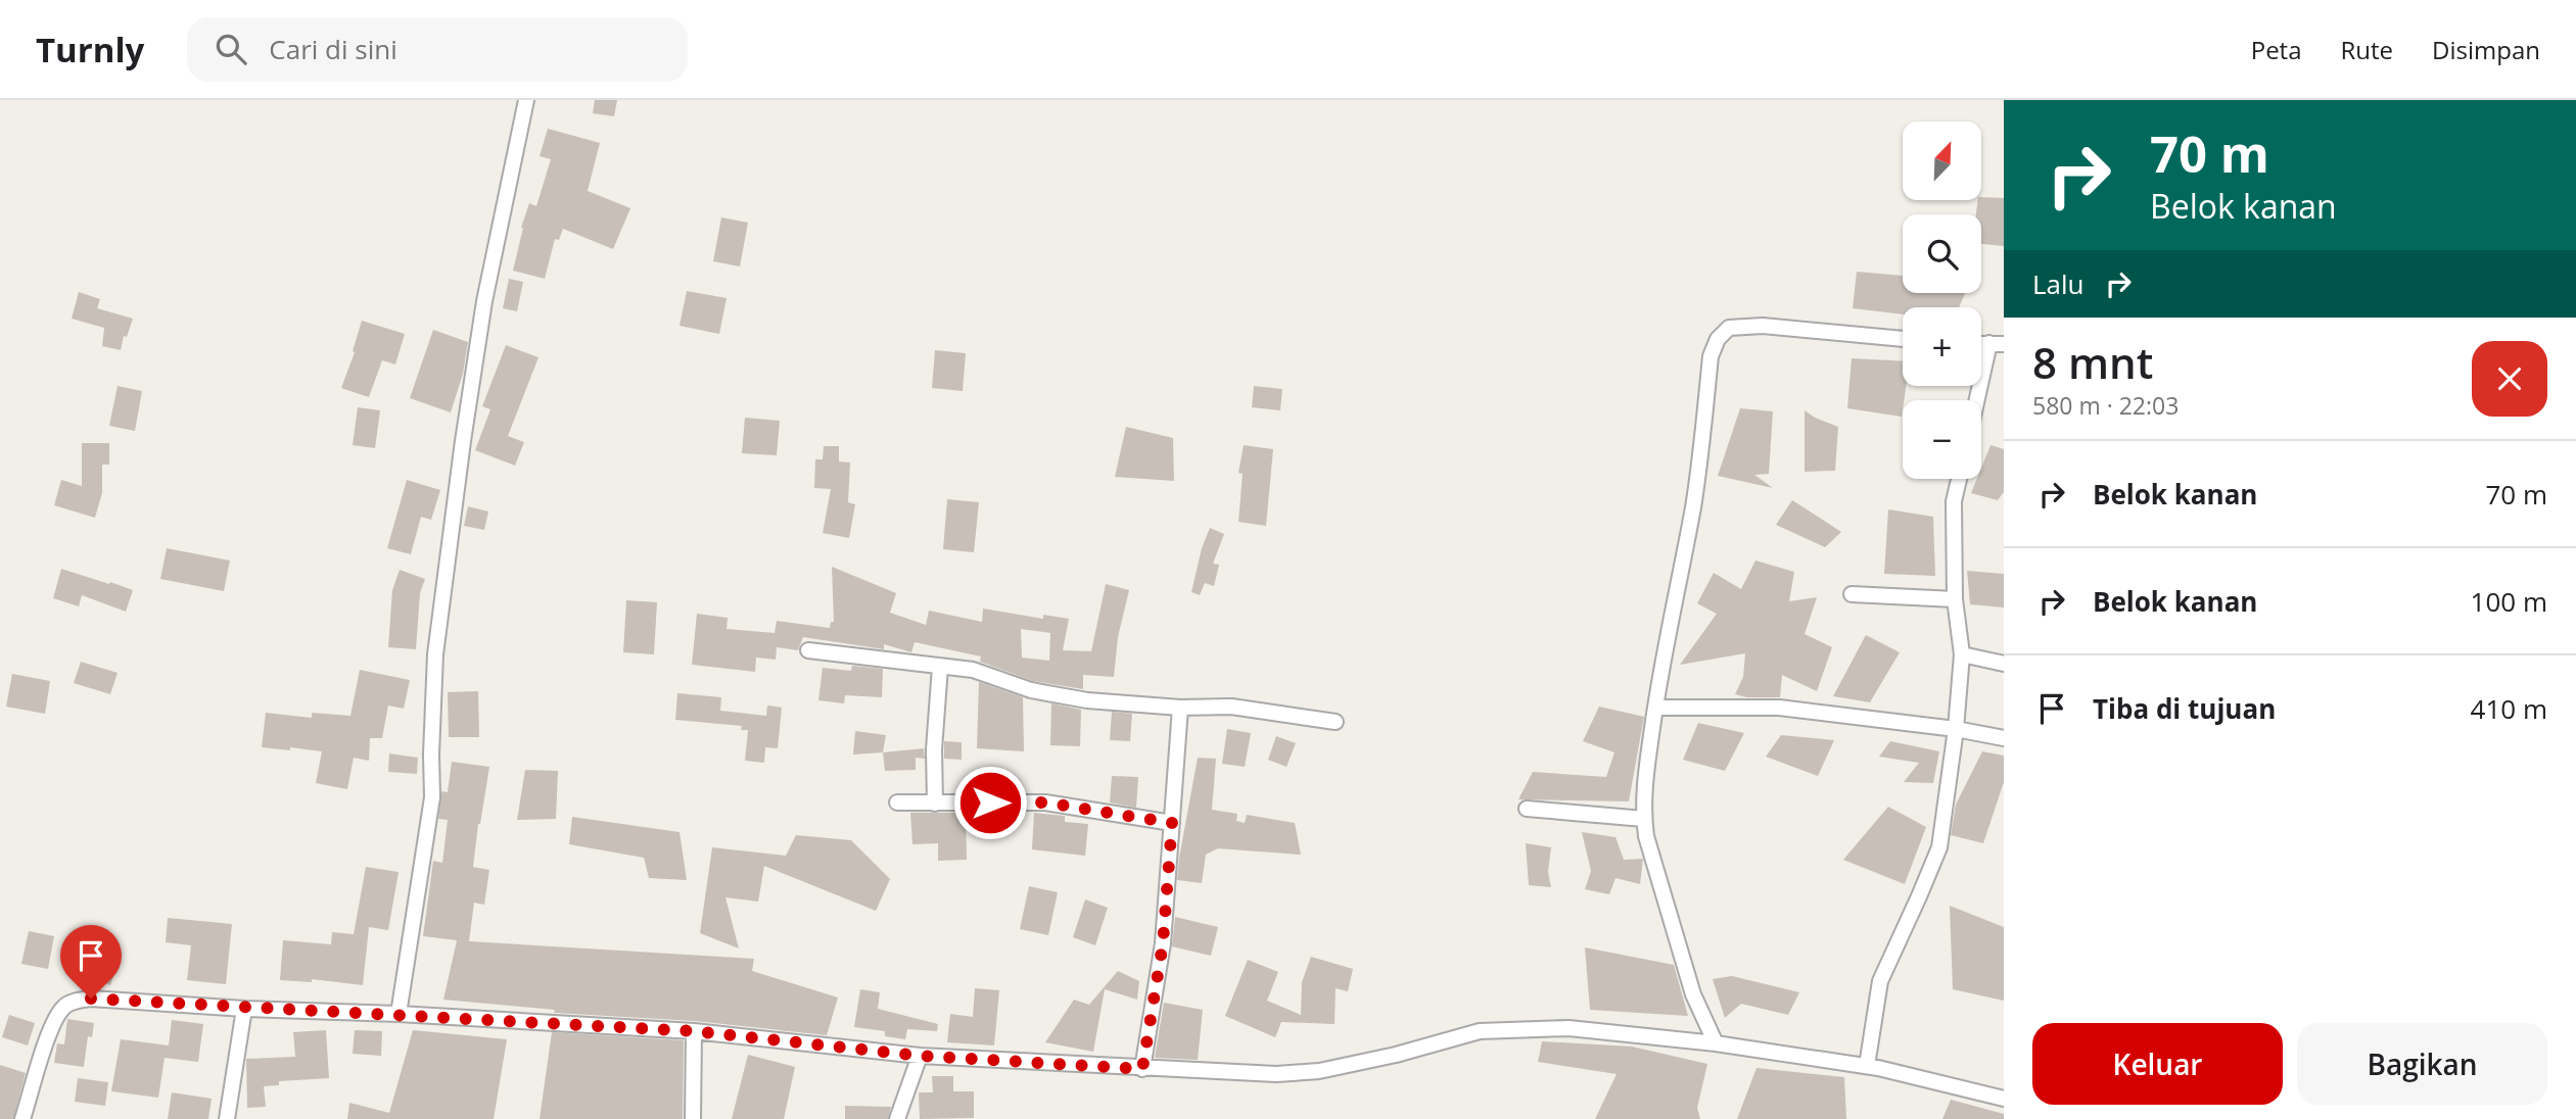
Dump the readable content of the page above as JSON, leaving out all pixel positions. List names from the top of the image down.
{
  "north": "top right",
  "page": {
    "header": "Turnly",
    "search": "Cari di sini",
    "nav": ["Peta", "Rute", "Disimpan"],
    "turn": ["70 m", "Belok kanan"],
    "map_buttons": ["+", "−"],
    "then": "Lalu",
    "heading": ["8 mnt", "580 m · 22:03"],
    "list": [
      {
        "name": "Belok kanan",
        "value": "70 m"
      },
      {
        "name": "Belok kanan",
        "value": "100 m"
      },
      {
        "name": "Tiba di tujuan",
        "value": "410 m"
      }
    ],
    "buttons": ["Keluar", "Bagikan"]
  }
}
